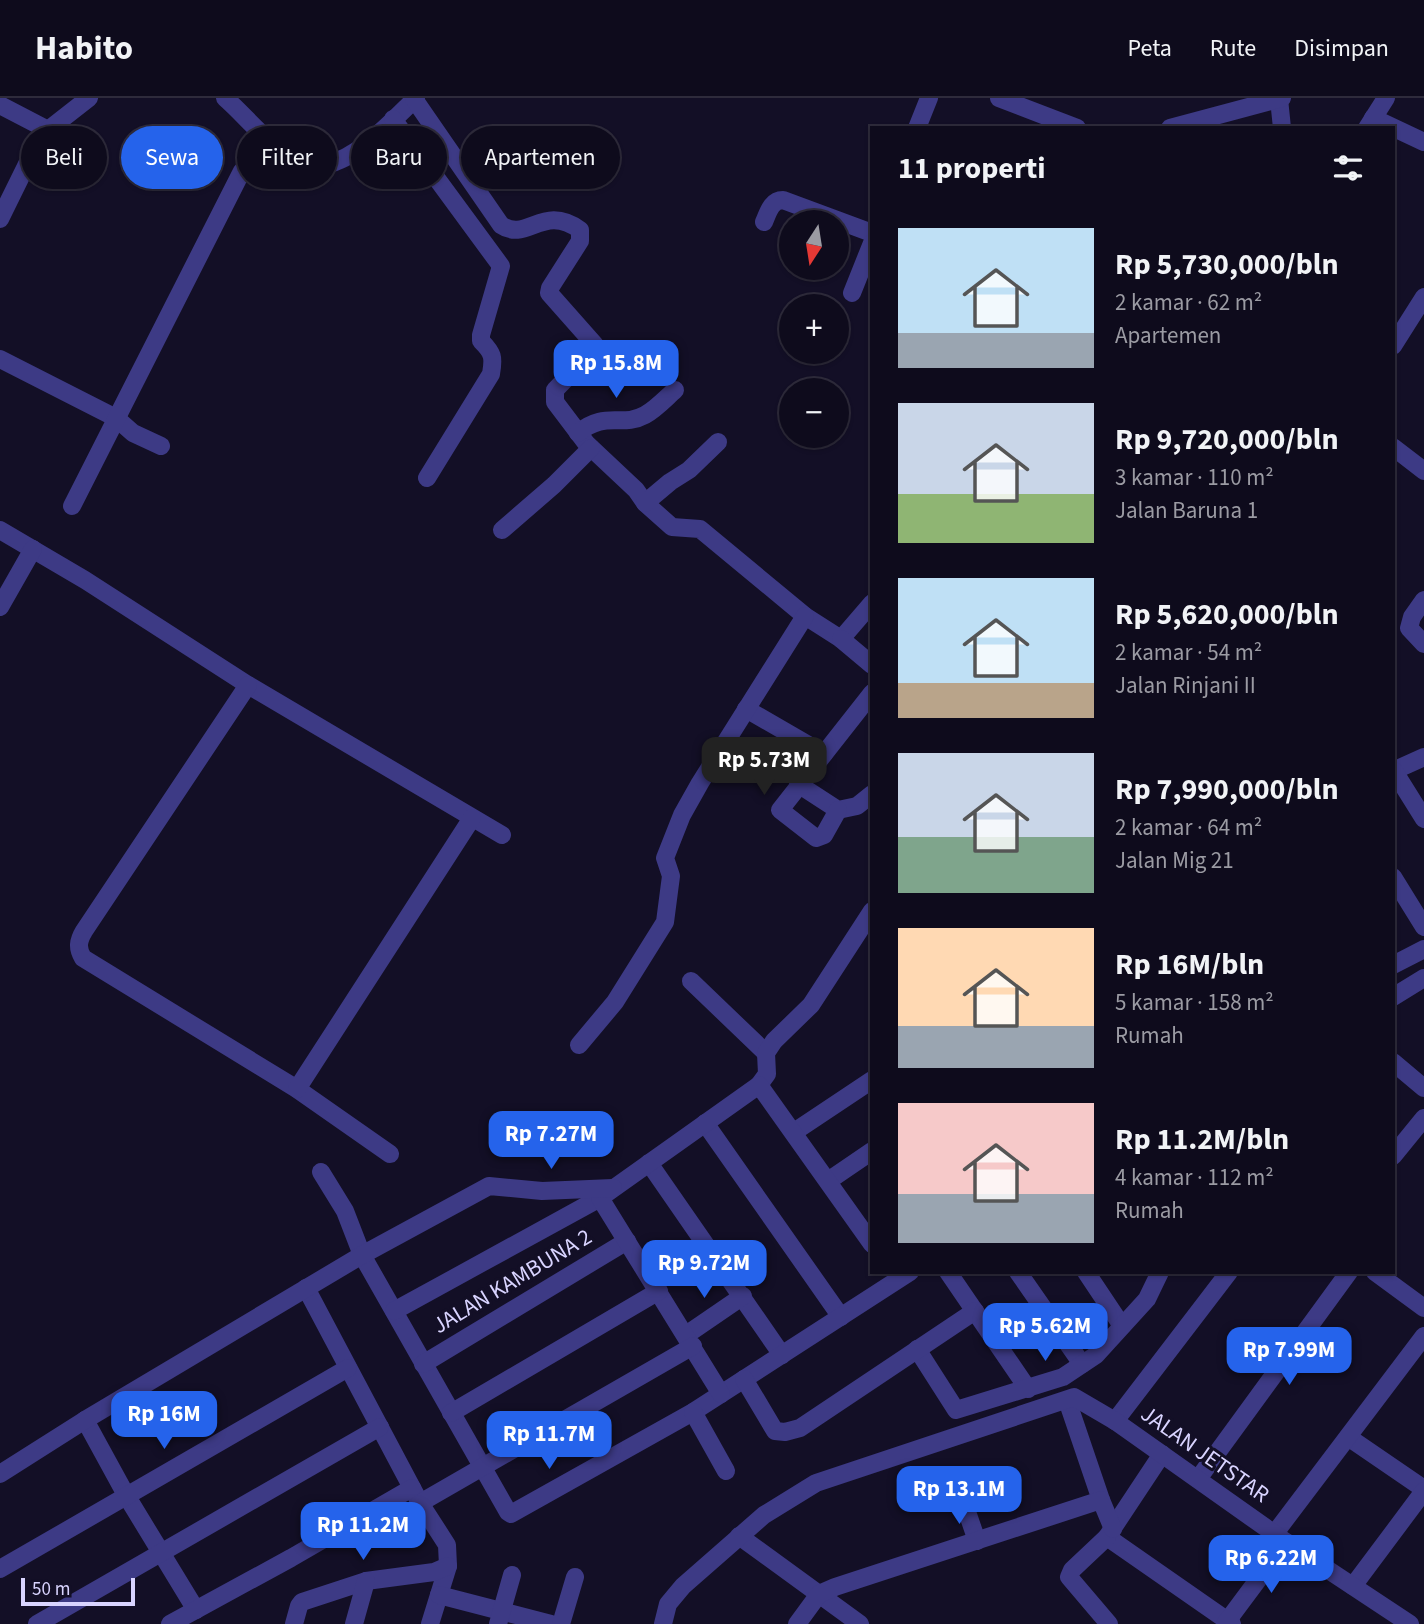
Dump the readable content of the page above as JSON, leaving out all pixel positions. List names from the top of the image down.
{
  "streets": {
    "street": ["JALAN KAMBUNA 2", "JALAN JETSTAR"]
  },
  "scale_bar": "50 m",
  "north": "bottom",
  "page": {
    "header": "Habito",
    "nav": ["Peta", "Rute", "Disimpan"],
    "chip": [
      "Beli",
      "Sewa",
      "Filter",
      "Baru",
      "Apartemen"
    ],
    "heading": "11 properti",
    "map_buttons": ["+", "−"],
    "list": [
      {
        "name": "Rp 5,730,000/bln",
        "note": "2 kamar · 62 m² · Apartemen"
      },
      {
        "name": "Rp 9,720,000/bln",
        "note": "3 kamar · 110 m² · Jalan Baruna 1"
      },
      {
        "name": "Rp 5,620,000/bln",
        "note": "2 kamar · 54 m² · Jalan Rinjani II"
      },
      {
        "name": "Rp 7,990,000/bln",
        "note": "2 kamar · 64 m² · Jalan Mig 21"
      },
      {
        "name": "Rp 16M/bln",
        "note": "5 kamar · 158 m² · Rumah"
      },
      {
        "name": "Rp 11.2M/bln",
        "note": "4 kamar · 112 m² · Rumah"
      }
    ],
    "price": [
      "Rp 15.8M",
      "Rp 5.73M",
      "Rp 7.27M",
      "Rp 9.72M",
      "Rp 5.62M",
      "Rp 7.99M",
      "Rp 16M",
      "Rp 11.7M",
      "Rp 13.1M",
      "Rp 11.2M",
      "Rp 6.22M"
    ],
    "scale": "50 m"
  }
}
